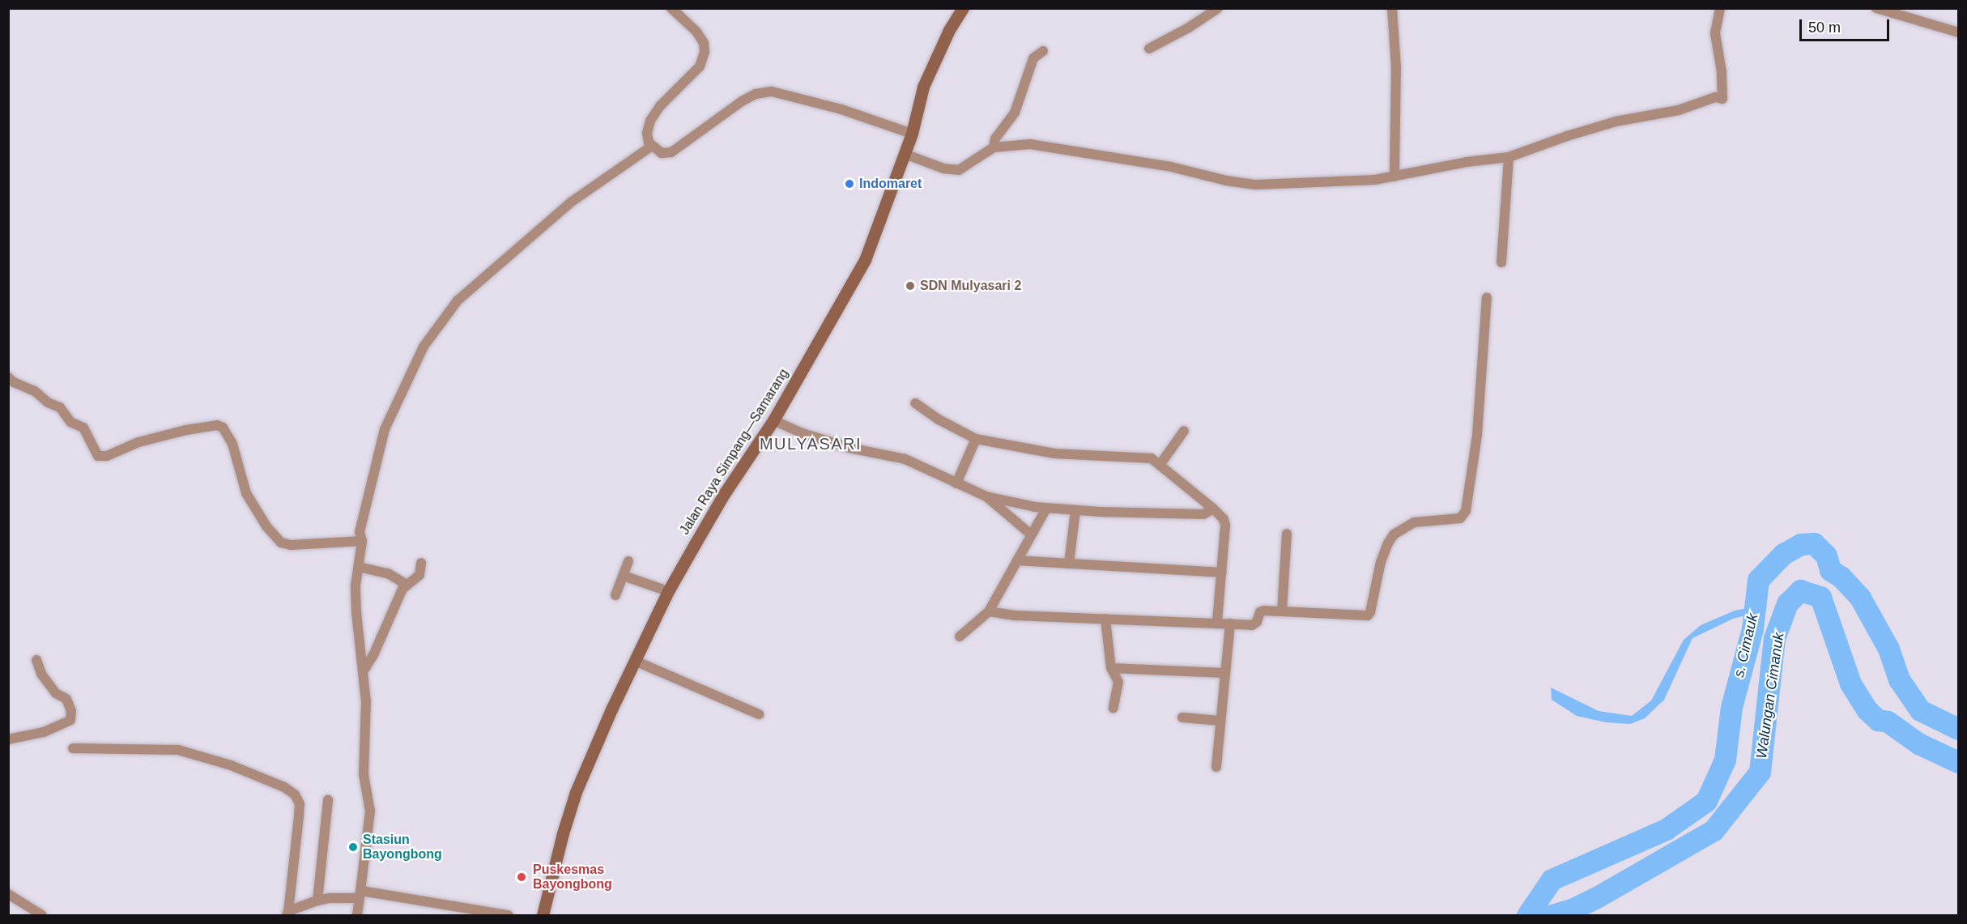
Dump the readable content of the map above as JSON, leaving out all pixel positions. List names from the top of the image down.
{
  "streets": {
    "main road": ["Jalan Raya Simpang—Samarang"]
  },
  "districts": ["MULYASARI"],
  "water": ["s. Cimauk", "Walungan Cimanuk"],
  "places": [
    "Indomaret",
    "SDN Mulyasari 2",
    "Stasiun Bayongbong",
    "Puskesmas Bayongbong"
  ],
  "scale_bar": "50 m"
}
